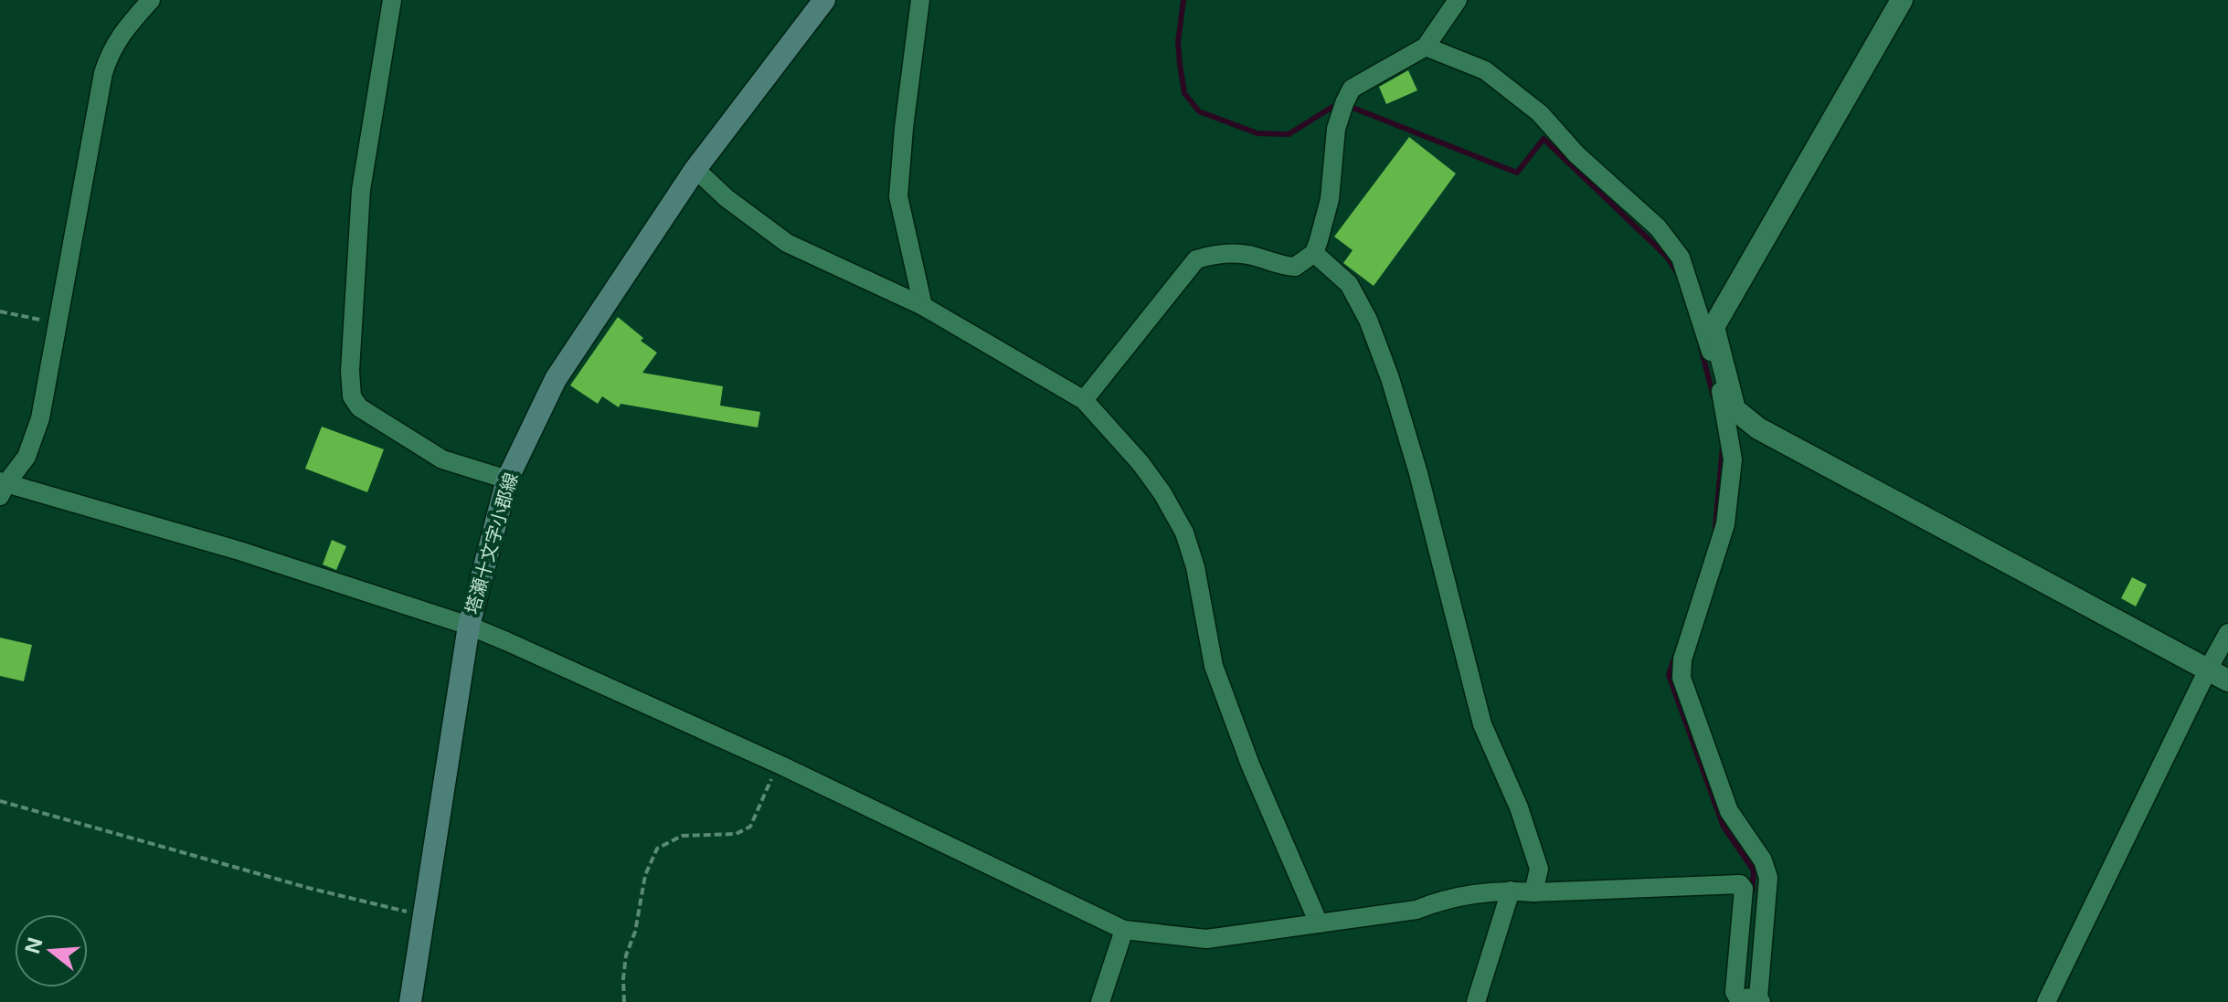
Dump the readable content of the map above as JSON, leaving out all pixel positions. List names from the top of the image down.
{
  "streets": {
    "main road": ["塔瀬十文字小郡線"]
  },
  "north": "left"
}
